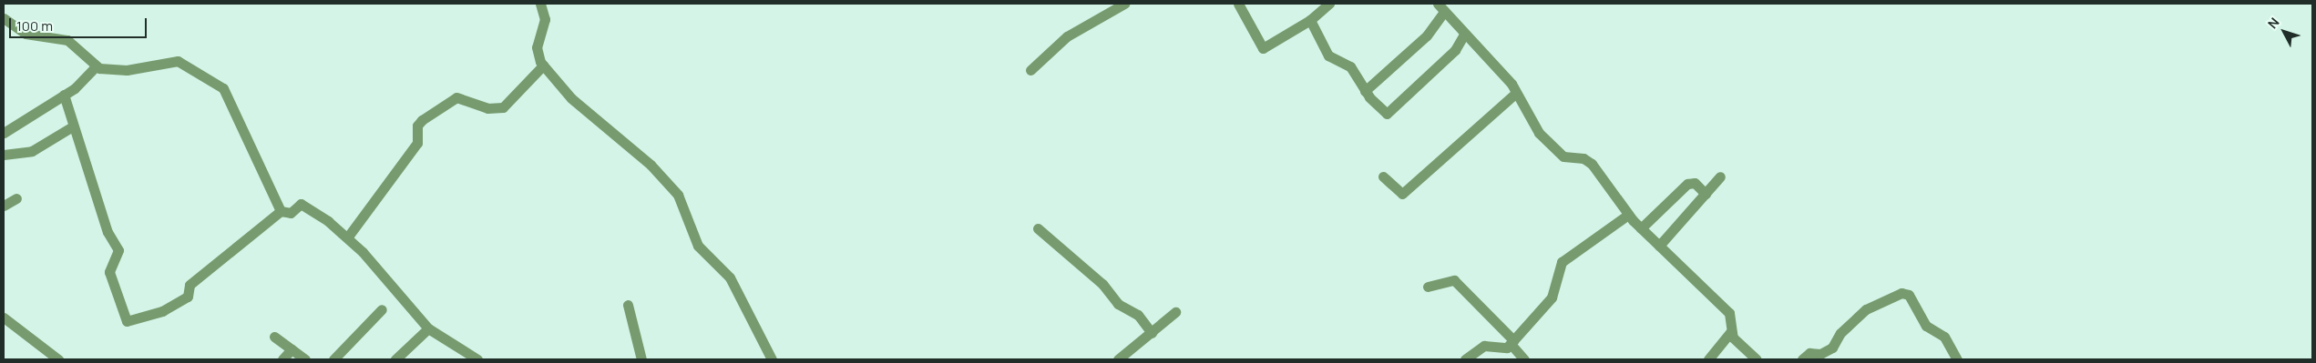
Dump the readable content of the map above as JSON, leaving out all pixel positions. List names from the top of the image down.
{
  "scale_bar": "100 m",
  "north": "top left"
}
